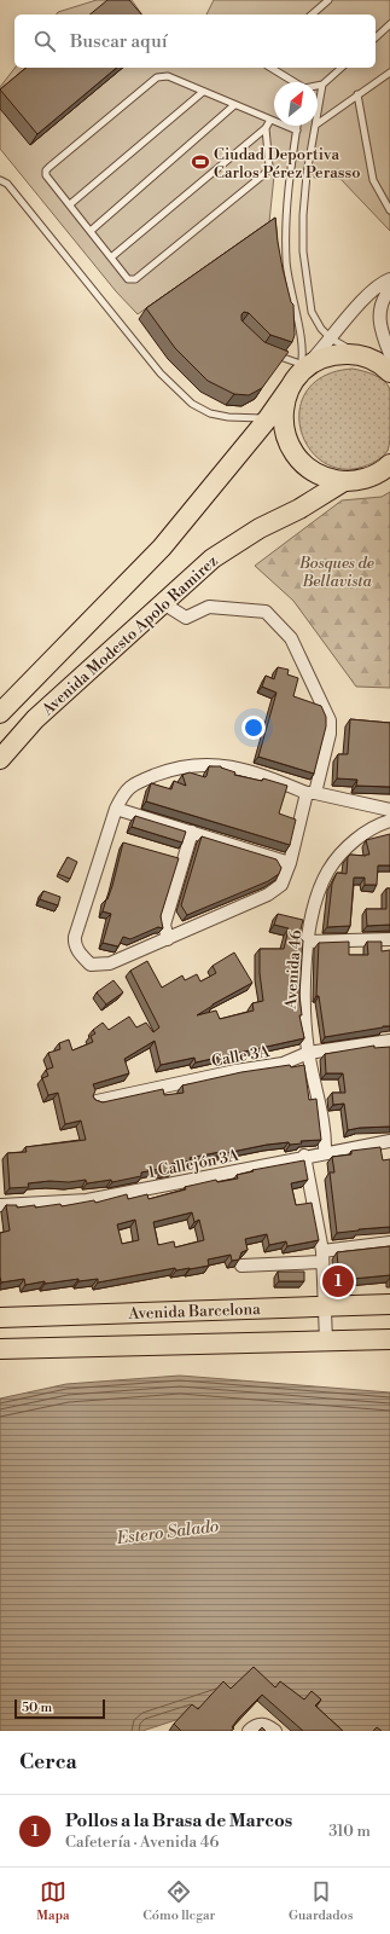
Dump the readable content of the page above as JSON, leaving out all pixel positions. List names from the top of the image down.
{
  "streets": {
    "main road": ["Avenida Modesto Apolo Ramirez", "Avenida Barcelona"],
    "street": ["Avenida 46", "Calle 3A", "1 Callejón 3A"]
  },
  "crossings": [
    ["Avenida 46", "Calle 3A"],
    ["Avenida 46", "1 Callejón 3A"]
  ],
  "water": ["Estero Salado"],
  "parks": ["Bosques de Bellavista"],
  "places": {
    "sports": ["Ciudad Deportiva Carlos Pérez Perasso"]
  },
  "scale_bar": "50 m",
  "north": "top right",
  "page": {
    "search": "Buscar aquí",
    "pins": "1",
    "scale": "50 m",
    "heading": "Cerca",
    "list": [
      {
        "mark": "1",
        "name": "Pollos a la Brasa de Marcos",
        "note": "Cafetería · Avenida 46",
        "value": "310 m"
      }
    ],
    "nav": ["Mapa", "Cómo llegar", "Guardados"]
  }
}
